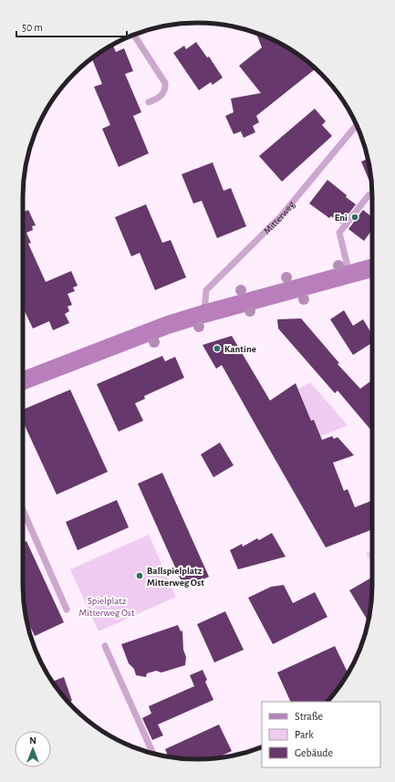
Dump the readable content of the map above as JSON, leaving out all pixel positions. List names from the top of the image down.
{
  "streets": {
    "lane": ["Mitterweg"]
  },
  "parks": ["Spielplatz Mitterweg Ost"],
  "places": ["Eni", "Kantine", "Ballspielplatz Mitterweg Ost"],
  "legend": ["Straße", "Park", "Gebäude"],
  "scale_bar": "50 m",
  "north": "top"
}
